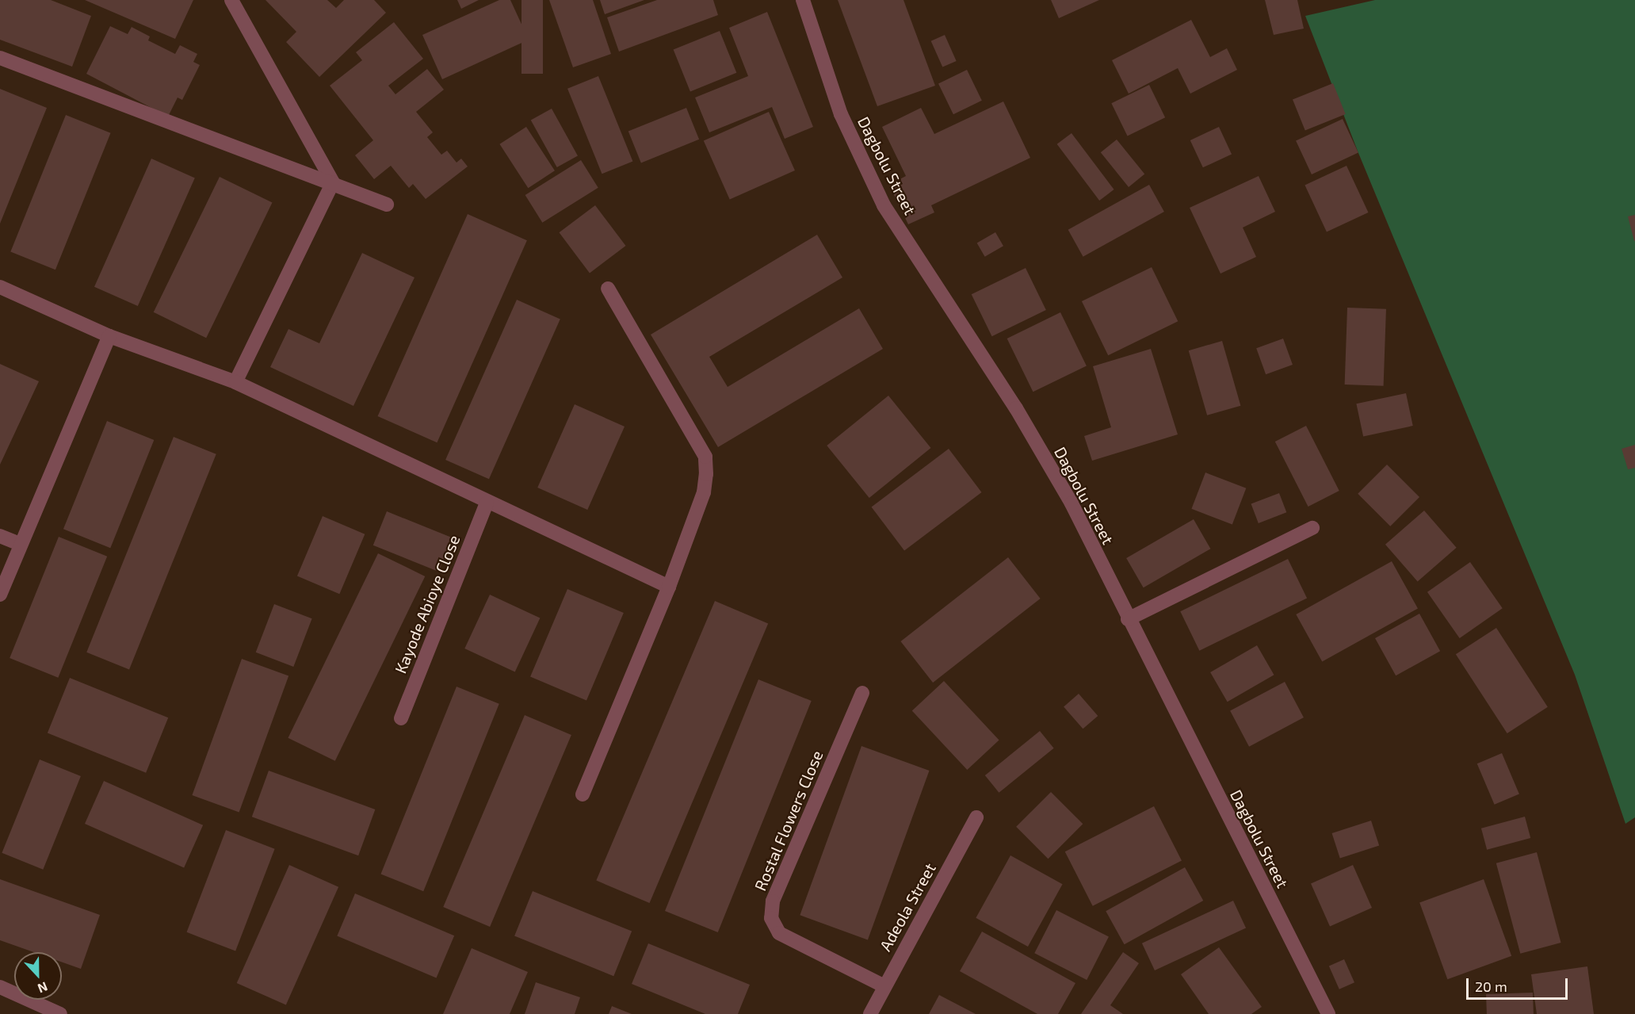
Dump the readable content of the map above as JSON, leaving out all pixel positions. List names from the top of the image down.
{
  "streets": {
    "street": [
      "Dagbolu Street",
      "Kayode Abioye Close",
      "Rostal Flowers Close",
      "Adeola Street"
    ]
  },
  "crossings": [
    ["Rostal Flowers Close", "Adeola Street"]
  ],
  "scale_bar": "20 m",
  "north": "bottom"
}
